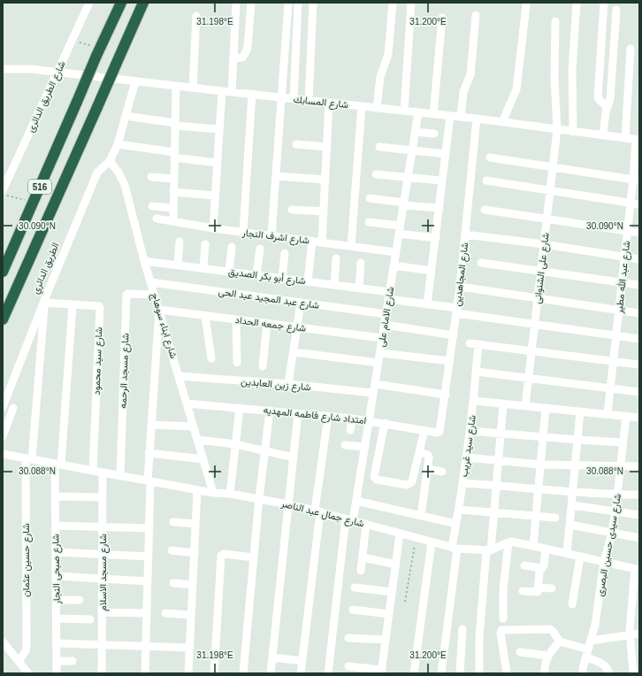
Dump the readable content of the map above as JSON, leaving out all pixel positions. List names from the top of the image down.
{
  "streets": {
    "highway": ["516", "الطريق الدائري"],
    "street": [
      "شارع الطريق الدائرى",
      "شارع المسابك",
      "شارع اشرف النجار",
      "شارع على الشنوانى",
      "شارع المجاهدين",
      "شارع أبو بكر الصديق",
      "شارع عبد الله مطير",
      "شارع عبد المجيد عبد الحى",
      "شارع الامام على",
      "شارع جمعه الحداد",
      "شارع ابناء سوهاج",
      "شارع سيد محمود",
      "شارع مسجد الرحمه",
      "شارع زين العابدين",
      "امتداد شارع فاطمه المهديه",
      "شارع سيد غريب",
      "شارع جمال عبد الناصر",
      "شارع سيدى حسين البصرى",
      "شارع حسين عثمان",
      "شارع صبحى النجار",
      "شارع مسجد الاسلام"
    ]
  },
  "crossings": [
    ["شارع الطريق الدائرى", "شارع المسابك"],
    ["شارع المسابك", "الطريق الدائري"],
    ["شارع المسابك", "شارع على الشنوانى"],
    ["شارع المسابك", "شارع المجاهدين"],
    ["شارع المسابك", "شارع عبد الله مطير"],
    ["شارع المسابك", "شارع الامام على"],
    ["شارع اشرف النجار", "شارع الامام على"],
    ["الطريق الدائري", "شارع ابناء سوهاج"],
    ["الطريق الدائري", "شارع سيد محمود"],
    ["الطريق الدائري", "شارع حسين عثمان"],
    ["شارع على الشنوانى", "شارع أبو بكر الصديق"],
    ["شارع المجاهدين", "شارع أبو بكر الصديق"],
    ["شارع المجاهدين", "امتداد شارع فاطمه المهديه"],
    ["شارع أبو بكر الصديق", "شارع عبد الله مطير"],
    ["شارع أبو بكر الصديق", "شارع الامام على"],
    ["شارع أبو بكر الصديق", "شارع ابناء سوهاج"],
    ["شارع عبد المجيد عبد الحى", "شارع الامام على"],
    ["شارع عبد المجيد عبد الحى", "شارع ابناء سوهاج"],
    ["شارع الامام على", "شارع جمعه الحداد"],
    ["شارع الامام على", "شارع زين العابدين"],
    ["شارع الامام على", "امتداد شارع فاطمه المهديه"],
    ["شارع الامام على", "شارع جمال عبد الناصر"],
    ["شارع جمعه الحداد", "شارع ابناء سوهاج"],
    ["شارع ابناء سوهاج", "شارع مسجد الرحمه"],
    ["شارع ابناء سوهاج", "شارع زين العابدين"],
    ["شارع ابناء سوهاج", "امتداد شارع فاطمه المهديه"],
    ["شارع ابناء سوهاج", "شارع جمال عبد الناصر"],
    ["شارع سيد محمود", "شارع جمال عبد الناصر"],
    ["شارع سيد محمود", "شارع حسين عثمان"],
    ["شارع سيد محمود", "شارع صبحى النجار"],
    ["شارع مسجد الرحمه", "شارع جمال عبد الناصر"],
    ["شارع سيد غريب", "شارع جمال عبد الناصر"],
    ["شارع جمال عبد الناصر", "شارع حسين عثمان"],
    ["شارع جمال عبد الناصر", "شارع صبحى النجار"],
    ["شارع جمال عبد الناصر", "شارع مسجد الاسلام"]
  ],
  "coordinates": [
    "31.198°E",
    "31.200°E",
    "30.090°N",
    "30.088°N"
  ]
}
